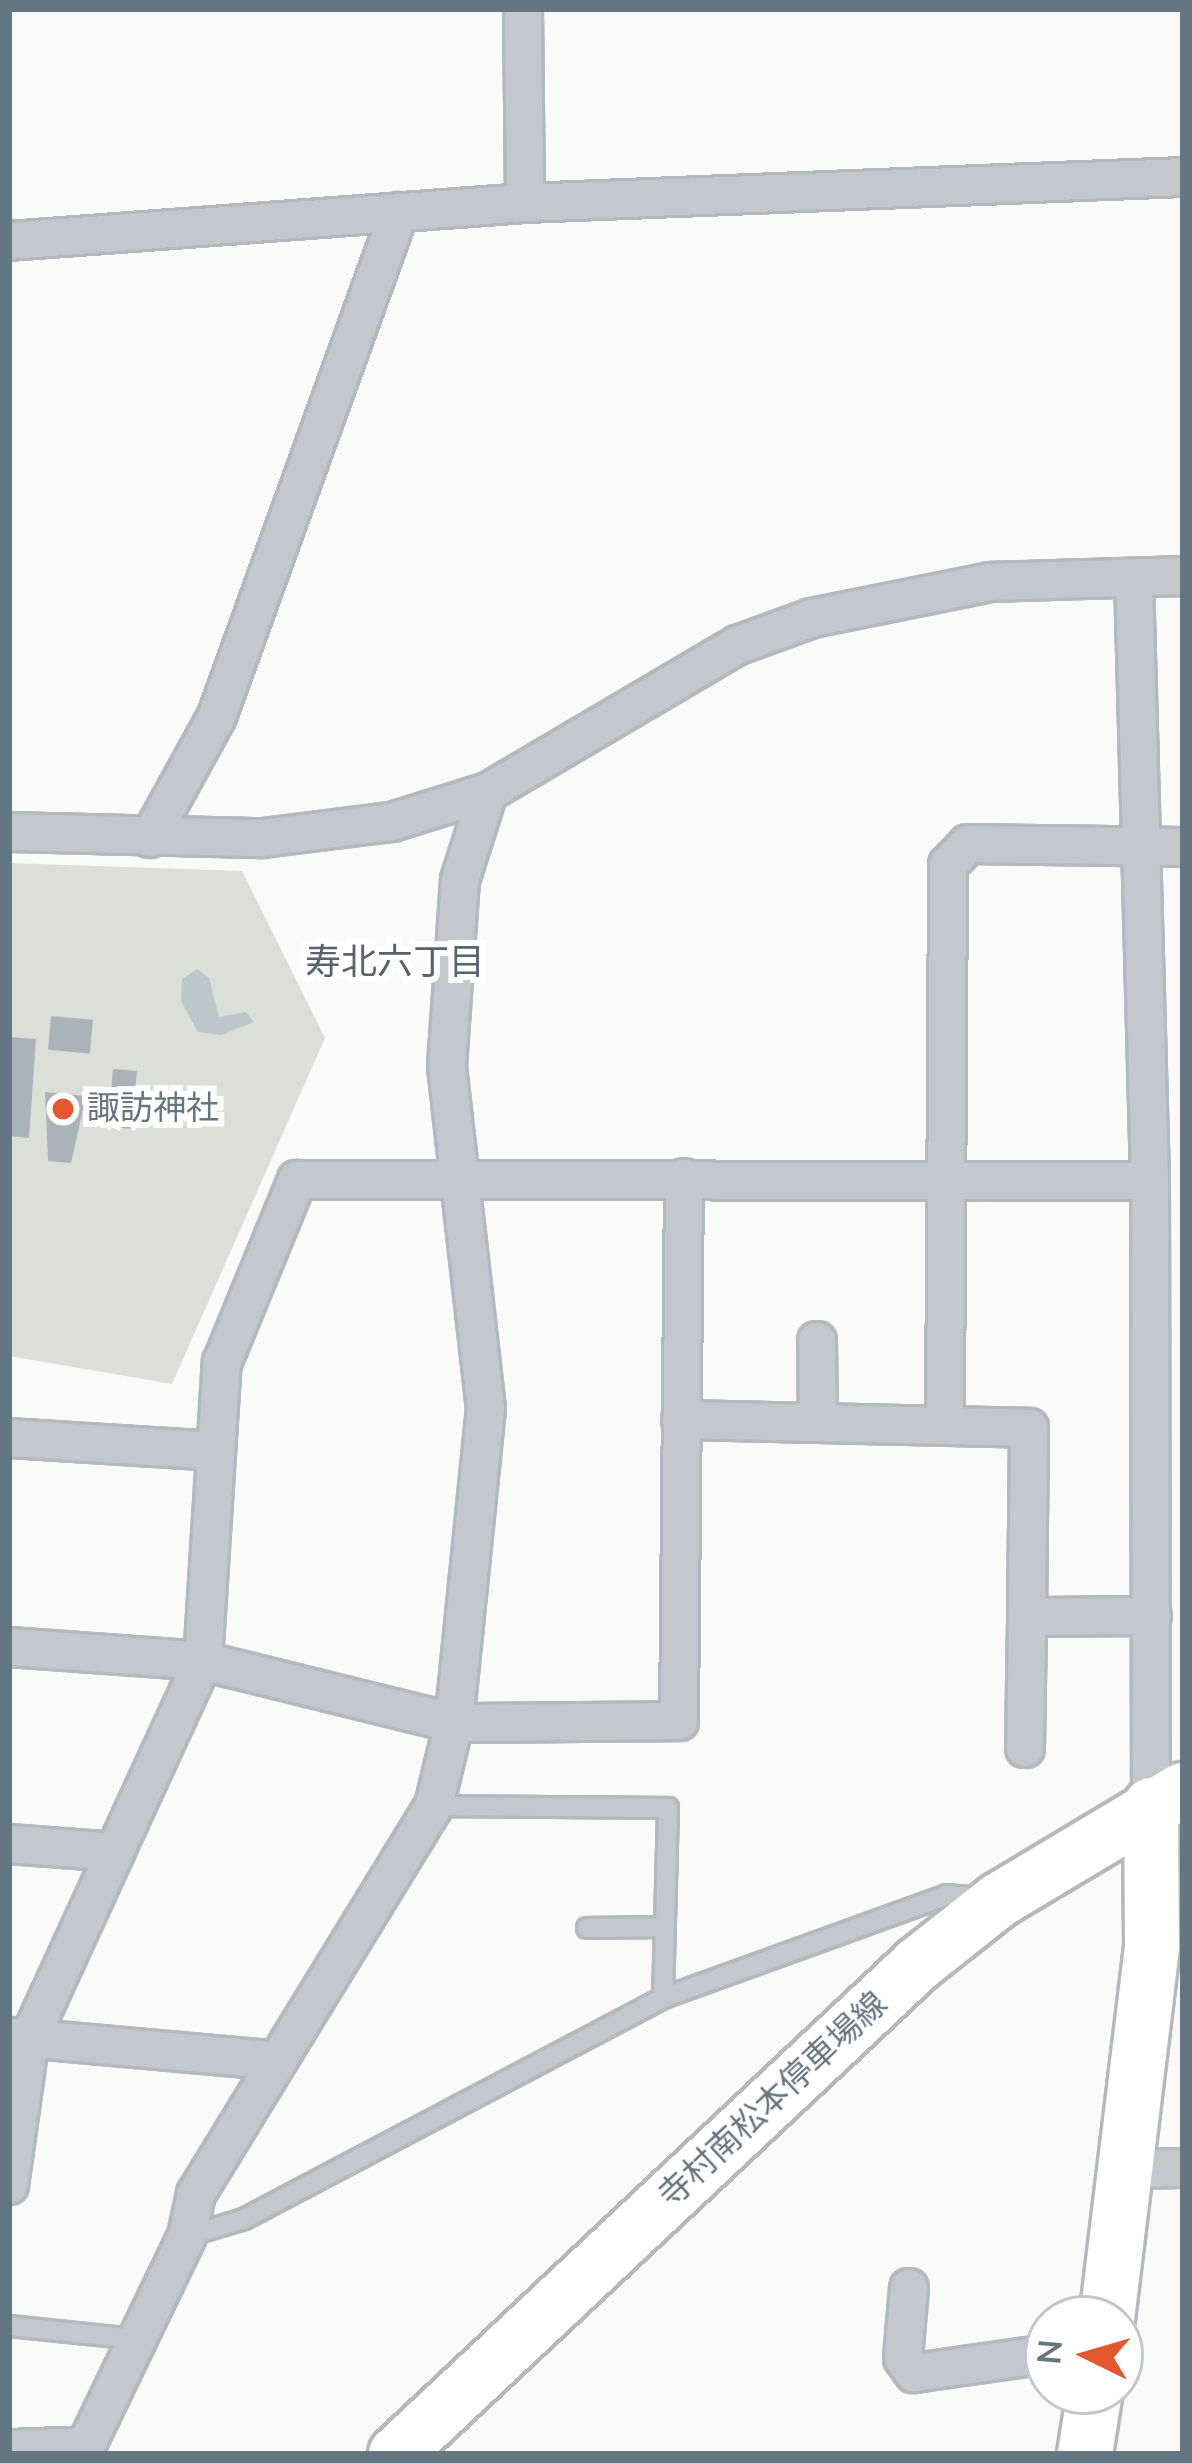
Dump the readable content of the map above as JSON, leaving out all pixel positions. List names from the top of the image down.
{
  "streets": {
    "main road": ["寺村南松本停車場線"]
  },
  "districts": ["寿北六丁目"],
  "places": ["諏訪神社"],
  "north": "left"
}
